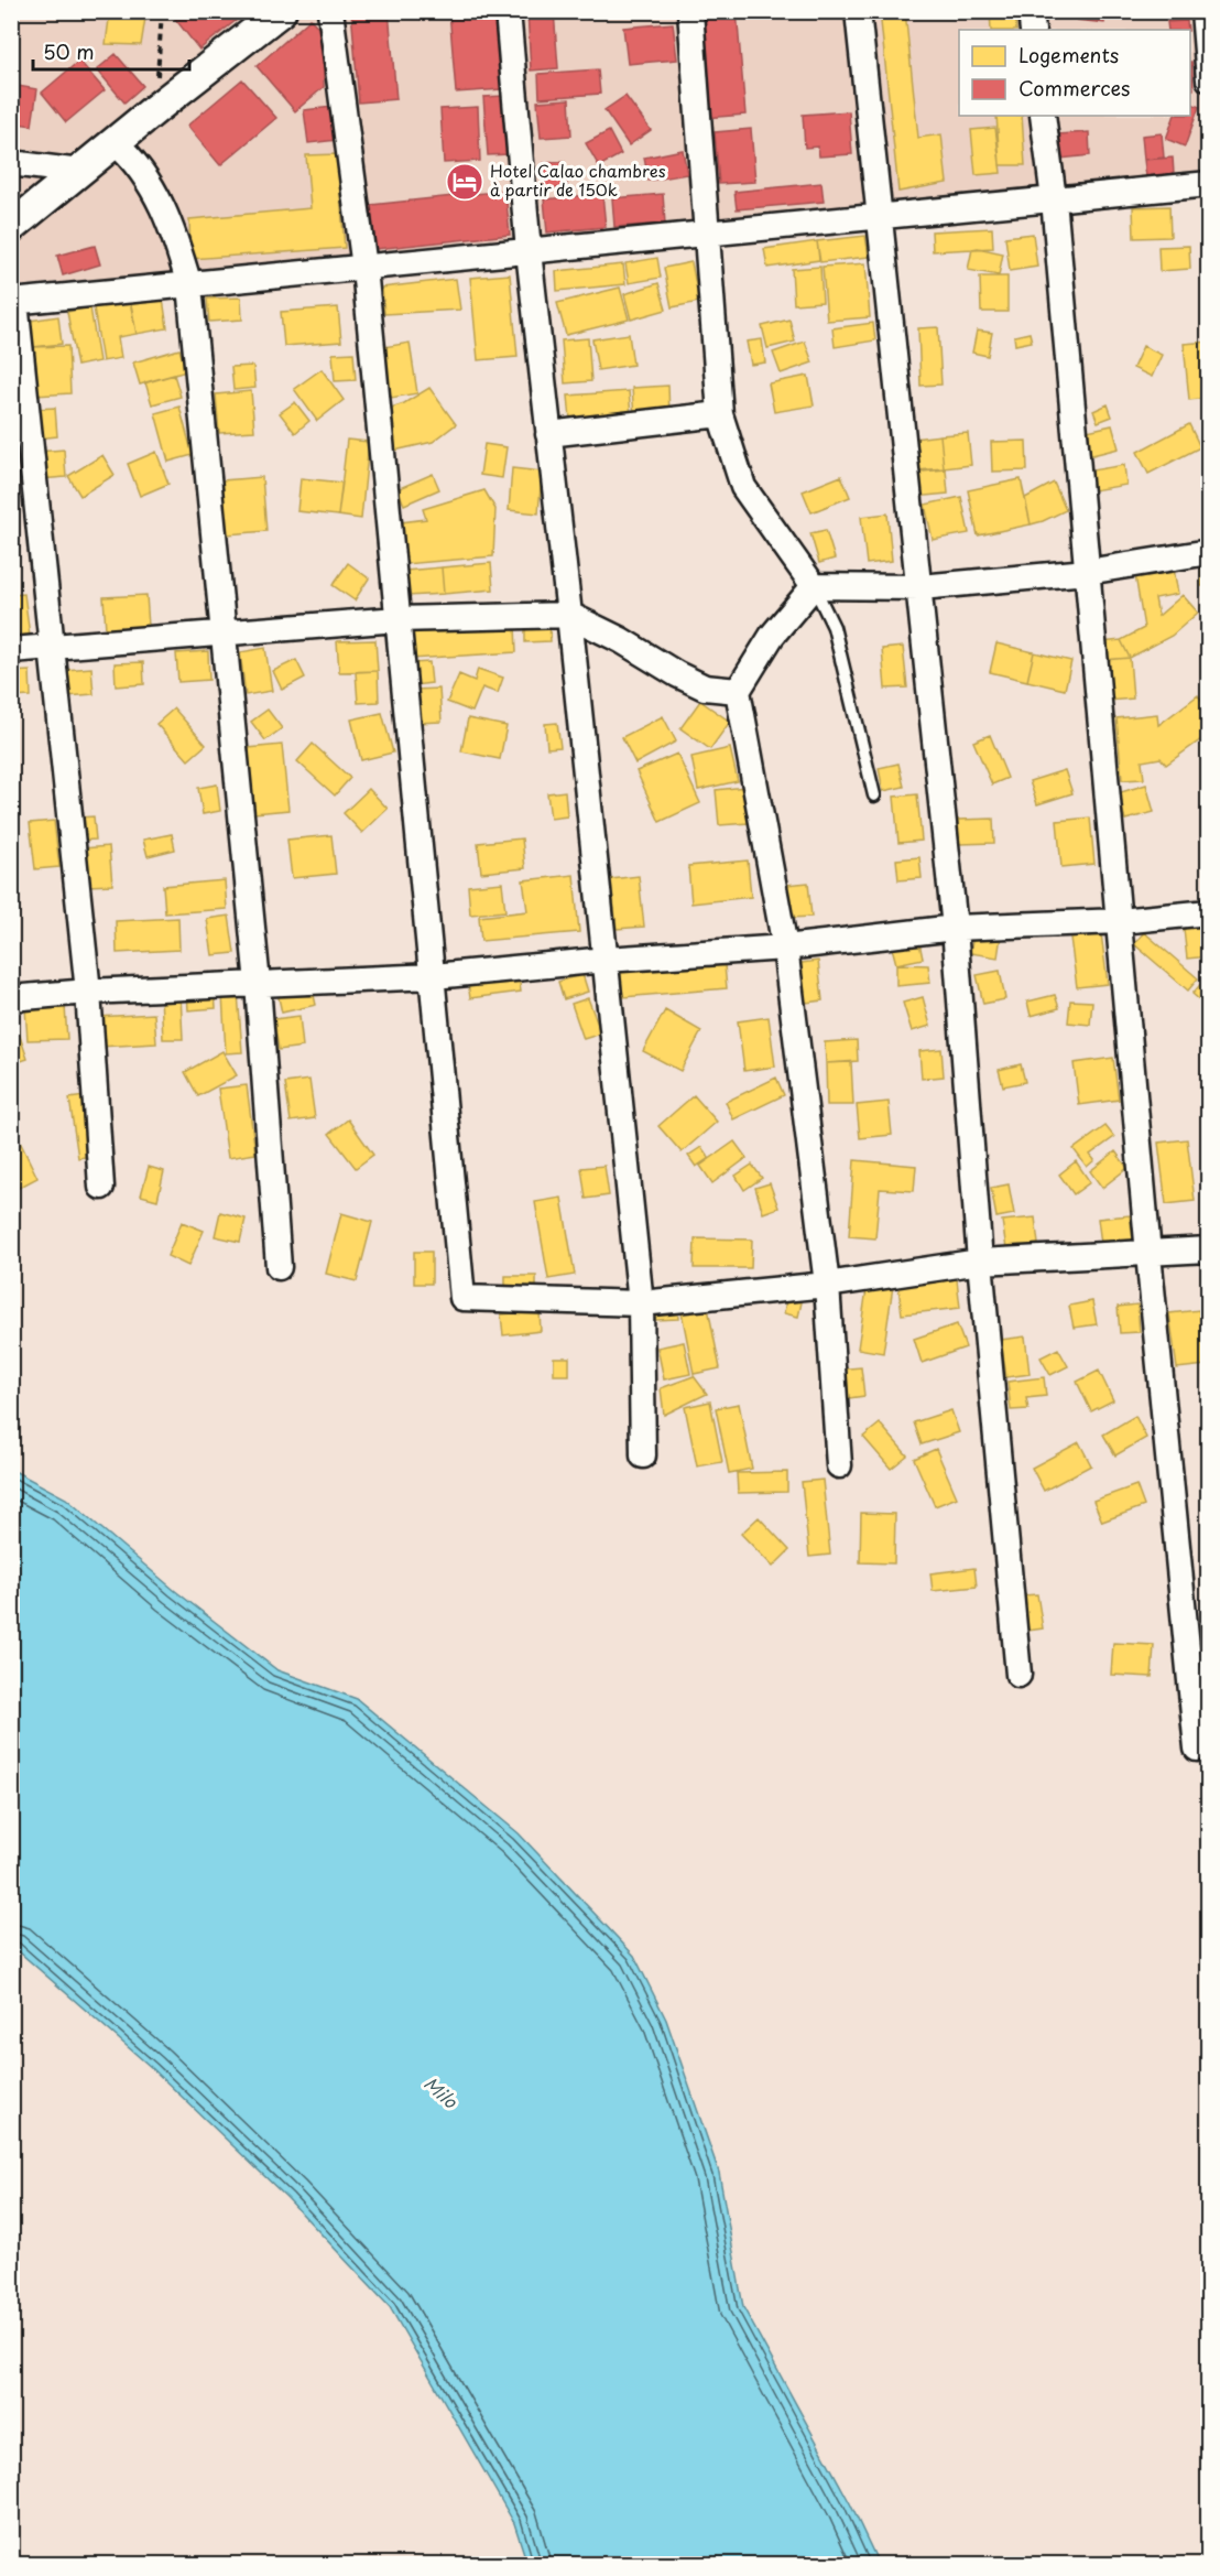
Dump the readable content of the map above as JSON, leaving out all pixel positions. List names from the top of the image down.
{
  "water": ["Milo"],
  "places": {
    "hotel": ["Hotel Calao chambres à partir de 150k"]
  },
  "legend": ["Logements", "Commerces"],
  "scale_bar": "50 m"
}
